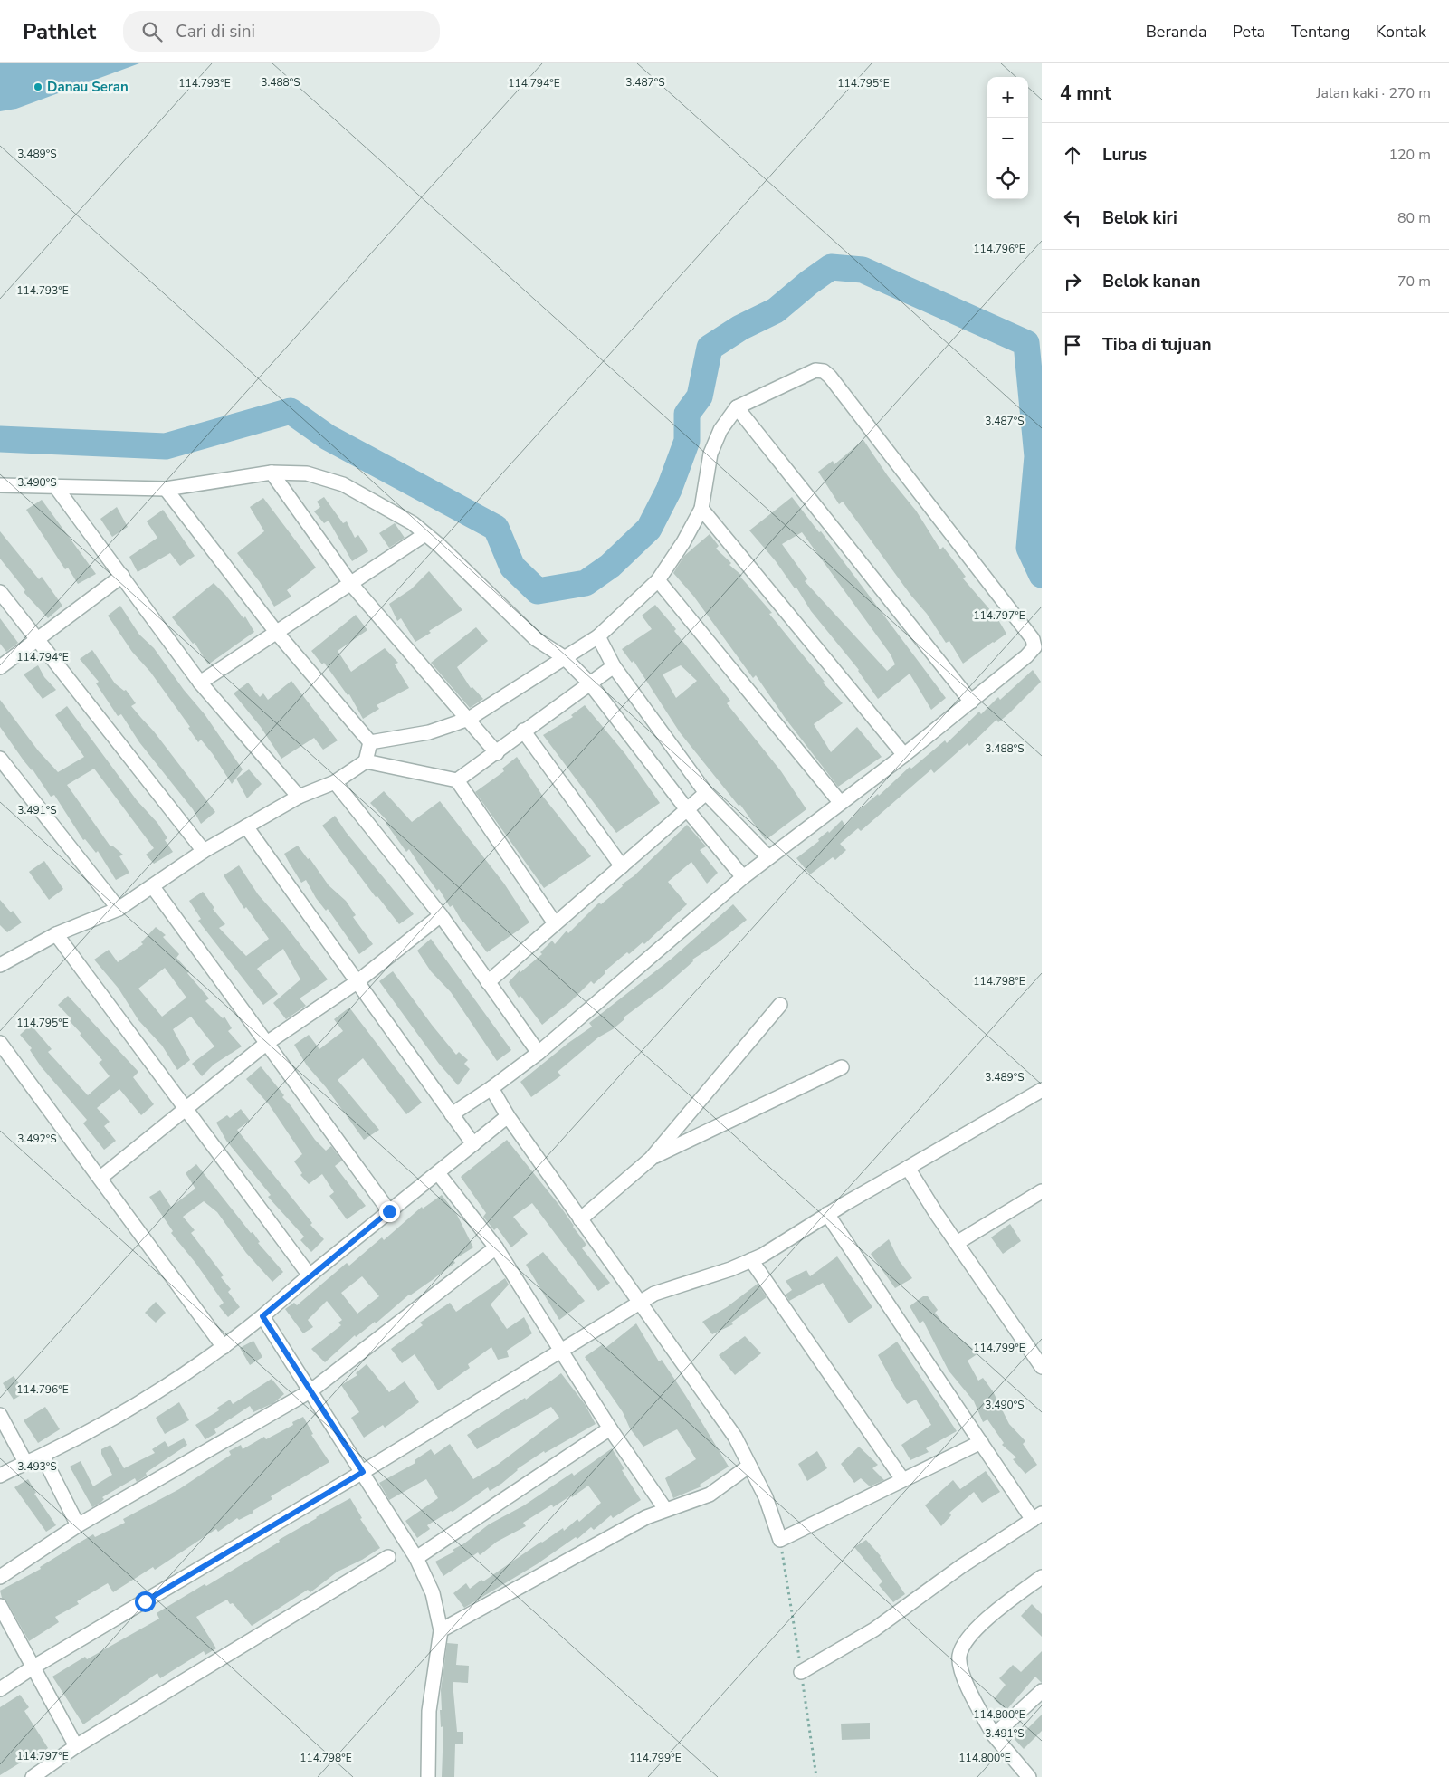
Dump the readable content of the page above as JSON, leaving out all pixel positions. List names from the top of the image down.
{
  "places": ["Danau Seran"],
  "page": {
    "header": "Pathlet",
    "search": "Cari di sini",
    "nav": [
      "Beranda",
      "Peta",
      "Tentang",
      "Kontak"
    ],
    "heading": ["4 mnt", "Jalan kaki · 270 m"],
    "map_buttons": ["+", "−"],
    "list": [
      ["Lurus", "120 m"],
      ["Belok kiri", "80 m"],
      ["Belok kanan", "70 m"],
      "Tiba di tujuan"
    ]
  },
  "coordinates": [
    "3.488°S",
    "3.487°S",
    "114.793°E",
    "114.794°E",
    "114.795°E",
    "3.489°S",
    "114.796°E",
    "3.490°S",
    "114.797°E",
    "3.491°S",
    "114.798°E",
    "3.492°S",
    "114.799°E",
    "3.493°S",
    "114.800°E"
  ]
}
